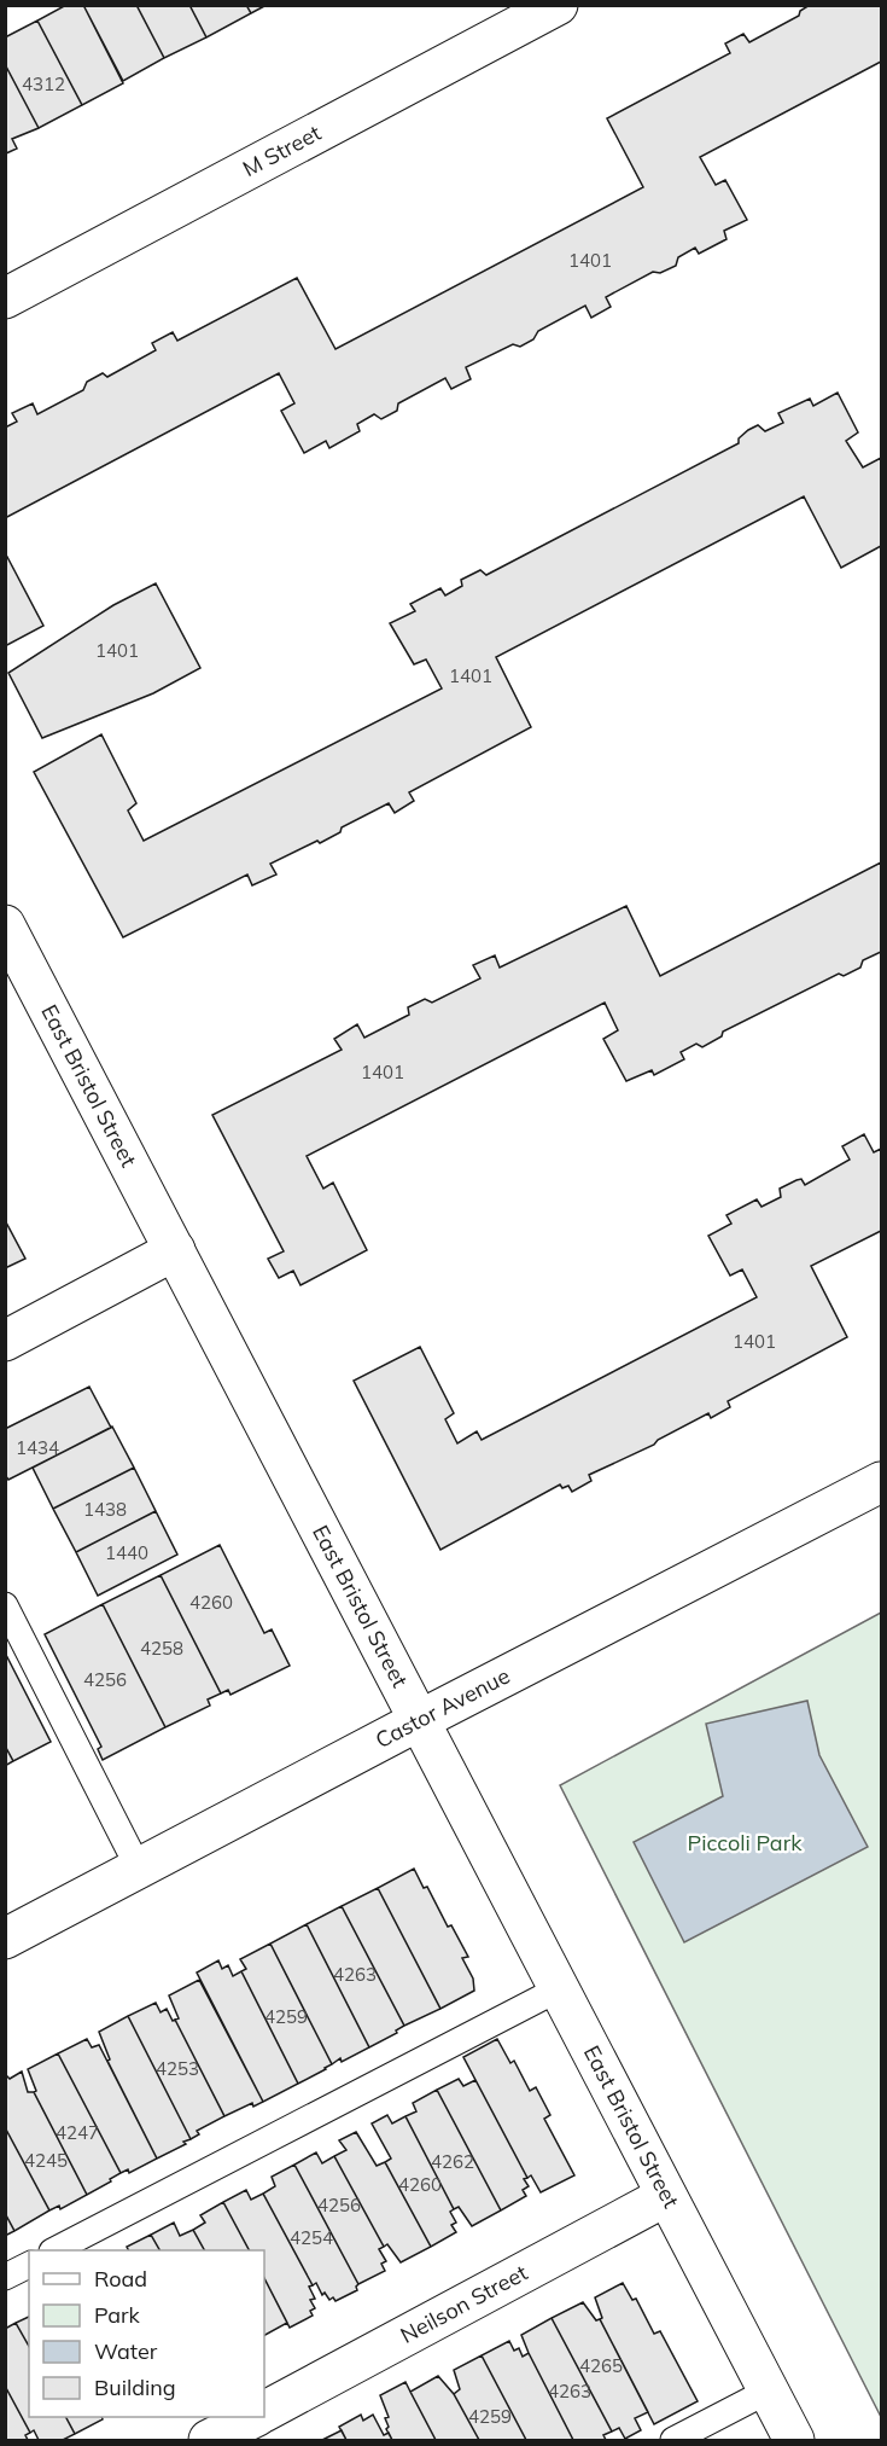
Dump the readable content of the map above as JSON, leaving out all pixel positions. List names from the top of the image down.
{
  "streets": {
    "street": [
      "M Street",
      "East Bristol Street",
      "Castor Avenue",
      "Neilson Street"
    ]
  },
  "crossings": [
    ["East Bristol Street", "Castor Avenue"],
    ["East Bristol Street", "Neilson Street"]
  ],
  "parks": ["Piccoli Park"],
  "house_numbers": [
    "4312",
    "1401",
    "1401",
    "1401",
    "1401",
    "1401",
    "1434",
    "1438",
    "1440",
    "4260",
    "4258",
    "4256",
    "4263",
    "4259",
    "4253",
    "4247",
    "4245",
    "4262",
    "4260",
    "4256",
    "4254",
    "4265",
    "4263",
    "4259"
  ],
  "legend": [
    "Road",
    "Park",
    "Water",
    "Building"
  ]
}
